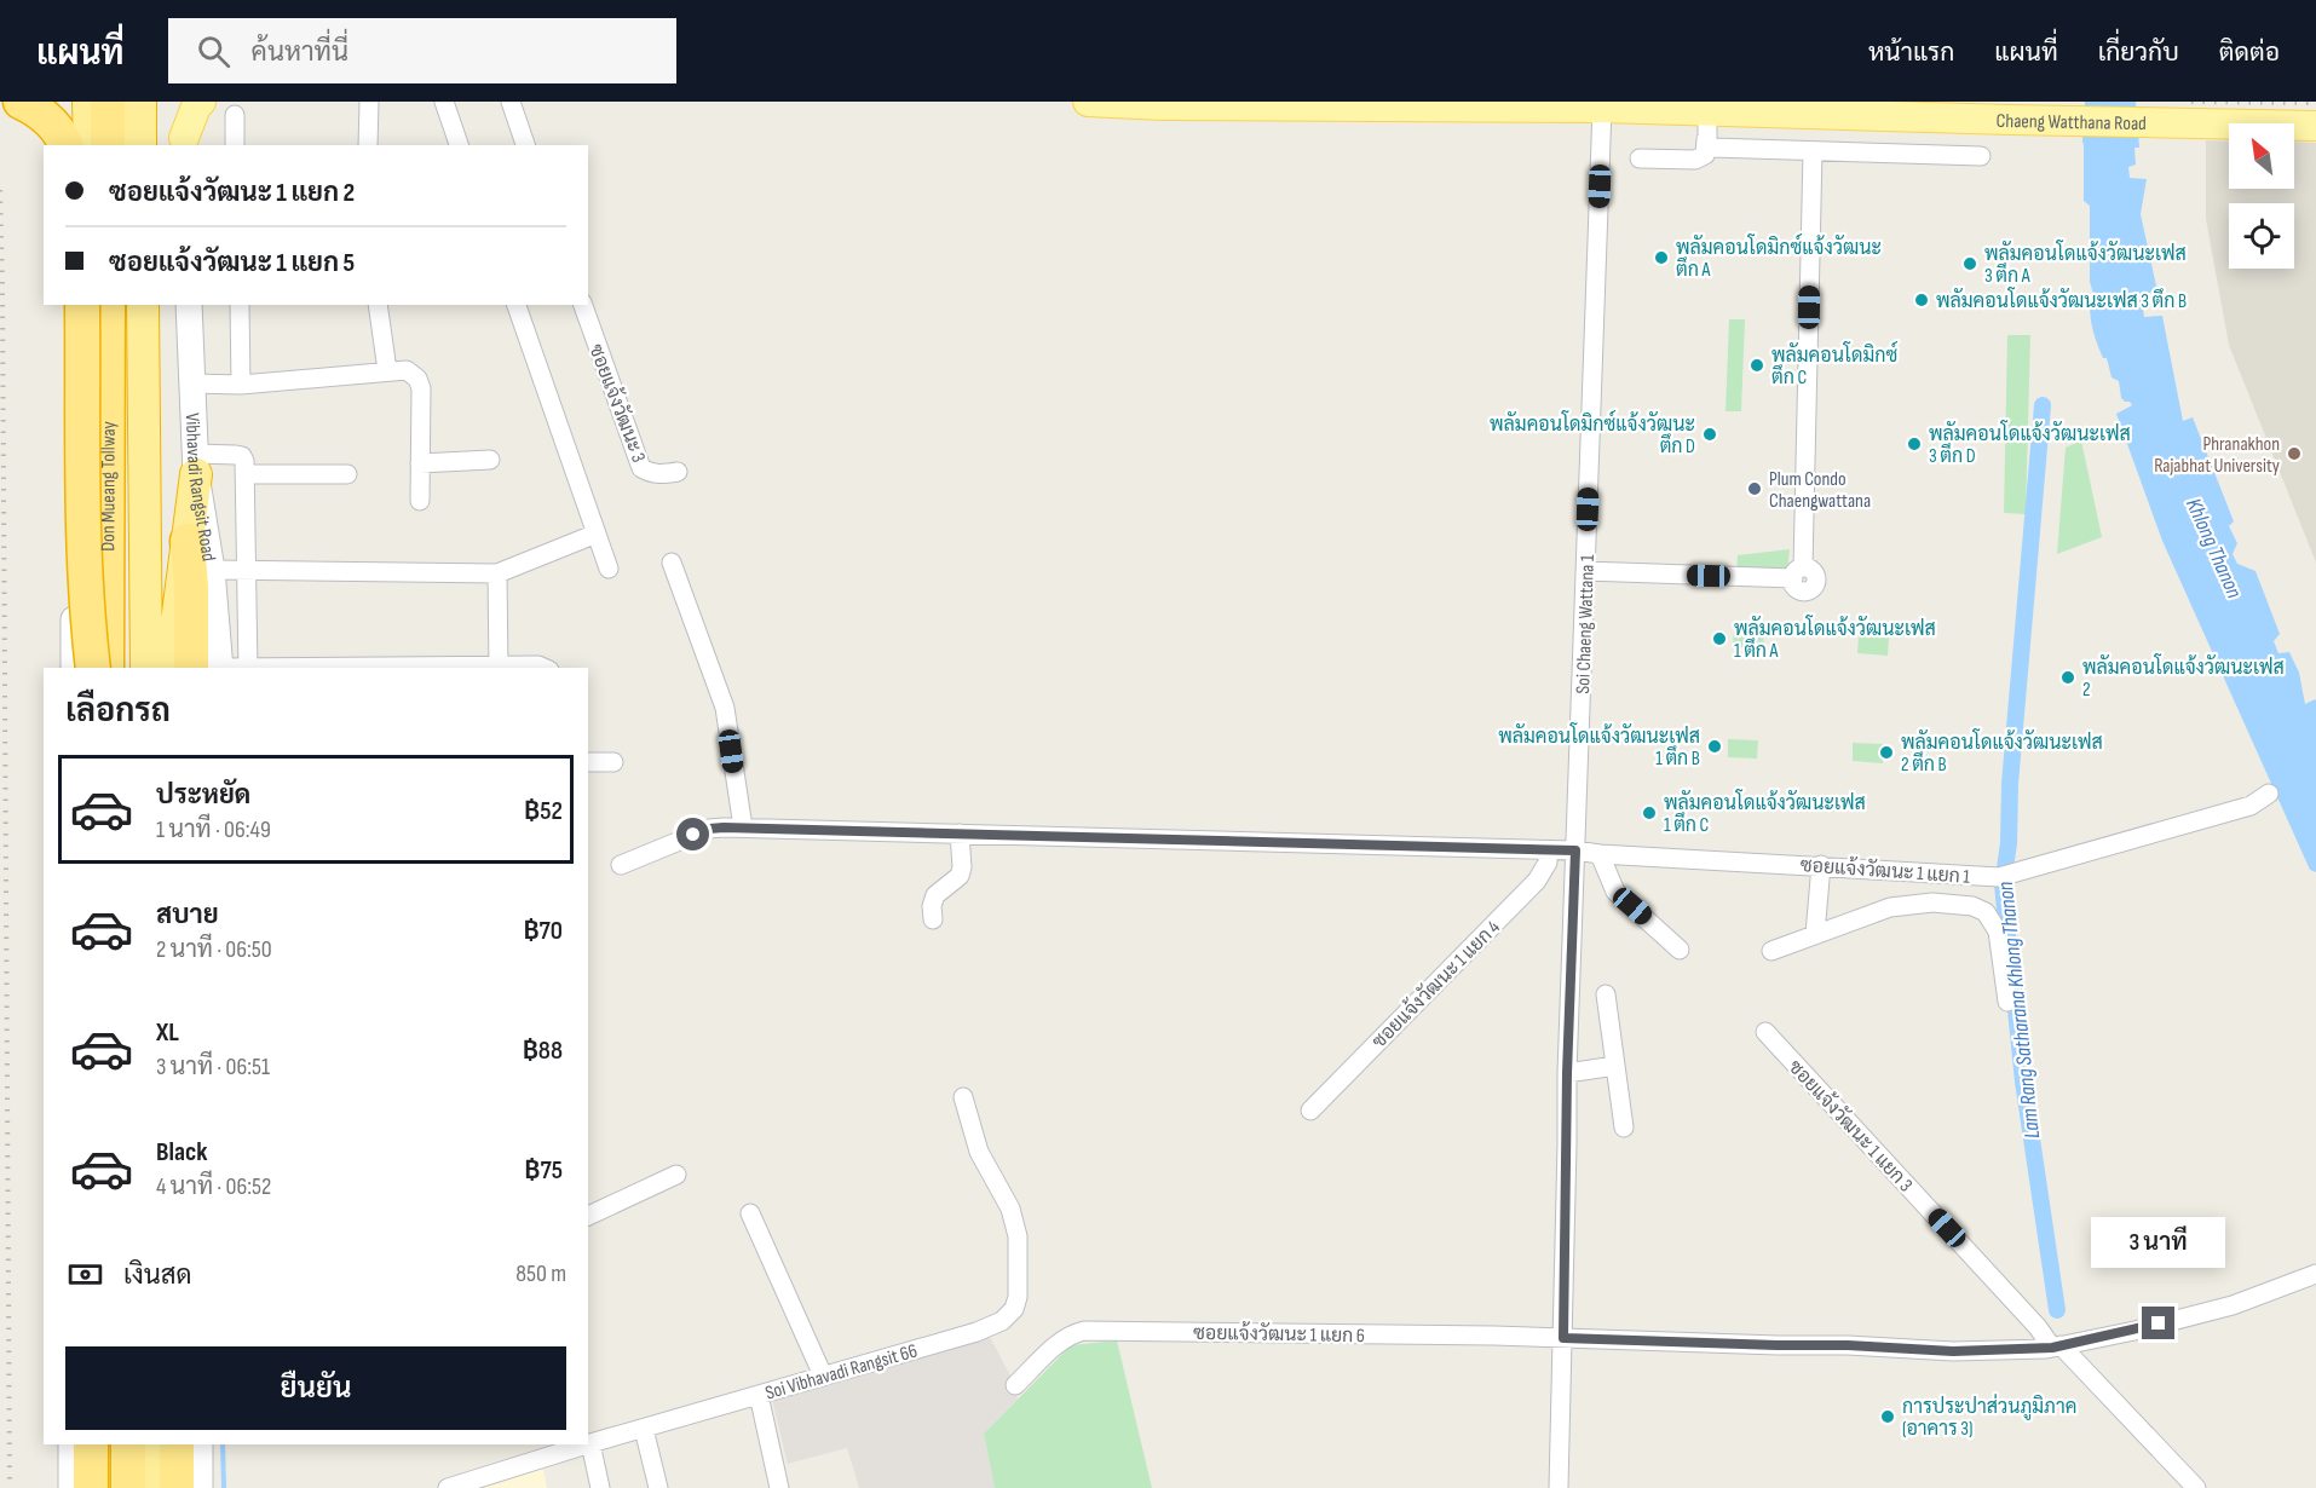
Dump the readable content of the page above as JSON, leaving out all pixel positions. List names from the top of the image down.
{
  "streets": {
    "highway": ["Don Mueang Tollway"],
    "main road": ["Chaeng Watthana Road", "Vibhavadi Rangsit Road"],
    "street": [
      "ซอยแจ้งวัฒนะ 3",
      "Soi Chaeng Wattana 1",
      "ซอยแจ้งวัฒนะ 1 แยก 1",
      "ซอยแจ้งวัฒนะ 1 แยก 4",
      "ซอยแจ้งวัฒนะ 1 แยก 3",
      "ซอยแจ้งวัฒนะ 1 แยก 6",
      "Soi Vibhavadi Rangsit 66"
    ]
  },
  "crossings": [
    ["Chaeng Watthana Road", "Soi Chaeng Wattana 1"],
    ["Soi Chaeng Wattana 1", "ซอยแจ้งวัฒนะ 1 แยก 1"],
    ["Soi Chaeng Wattana 1", "ซอยแจ้งวัฒนะ 1 แยก 6"],
    ["ซอยแจ้งวัฒนะ 1 แยก 1", "ซอยแจ้งวัฒนะ 1 แยก 4"],
    ["ซอยแจ้งวัฒนะ 1 แยก 3", "ซอยแจ้งวัฒนะ 1 แยก 6"]
  ],
  "water": ["Khlong Thanon", "Lam Rang Satharana Khlong Thanon"],
  "places": [
    "พลัมคอนโดมิกซ์แจ้งวัฒนะ ตึก A",
    "พลัมคอนโดแจ้งวัฒนะเฟส 3 ตึก A",
    "พลัมคอนโดแจ้งวัฒนะเฟส 3 ตึก B",
    "พลัมคอนโดมิกซ์ ตึก C",
    "พลัมคอนโดมิกซ์แจ้งวัฒนะ ตึก D",
    "พลัมคอนโดแจ้งวัฒนะเฟส 3 ตึก D",
    "Phranakhon Rajabhat University",
    "Plum Condo Chaengwattana",
    "พลัมคอนโดแจ้งวัฒนะเฟส 1 ตึก A",
    "พลัมคอนโดแจ้งวัฒนะเฟส 2",
    "พลัมคอนโดแจ้งวัฒนะเฟส 1 ตึก B",
    "พลัมคอนโดแจ้งวัฒนะเฟส 2 ตึก B",
    "พลัมคอนโดแจ้งวัฒนะเฟส 1 ตึก C",
    "การประปาส่วนภูมิภาค (อาคาร 3)"
  ],
  "north": "top left",
  "page": {
    "header": "แผนที่",
    "search": "ค้นหาที่นี่",
    "nav": [
      "หน้าแรก",
      "แผนที่",
      "เกี่ยวกับ",
      "ติดต่อ"
    ],
    "banner": ["ซอยแจ้งวัฒนะ 1 แยก 2", "ซอยแจ้งวัฒนะ 1 แยก 5"],
    "heading": "เลือกรถ",
    "list": [
      {
        "name": "ประหยัด",
        "note": "1 นาที · 06:49",
        "value": "฿52"
      },
      {
        "name": "สบาย",
        "note": "2 นาที · 06:50",
        "value": "฿70"
      },
      {
        "name": "XL",
        "note": "3 นาที · 06:51",
        "value": "฿88"
      },
      {
        "name": "Black",
        "note": "4 นาที · 06:52",
        "value": "฿75"
      }
    ],
    "bubble": "3 นาที",
    "pay": ["เงินสด", "850 m"],
    "buttons": "ยืนยัน"
  }
}
